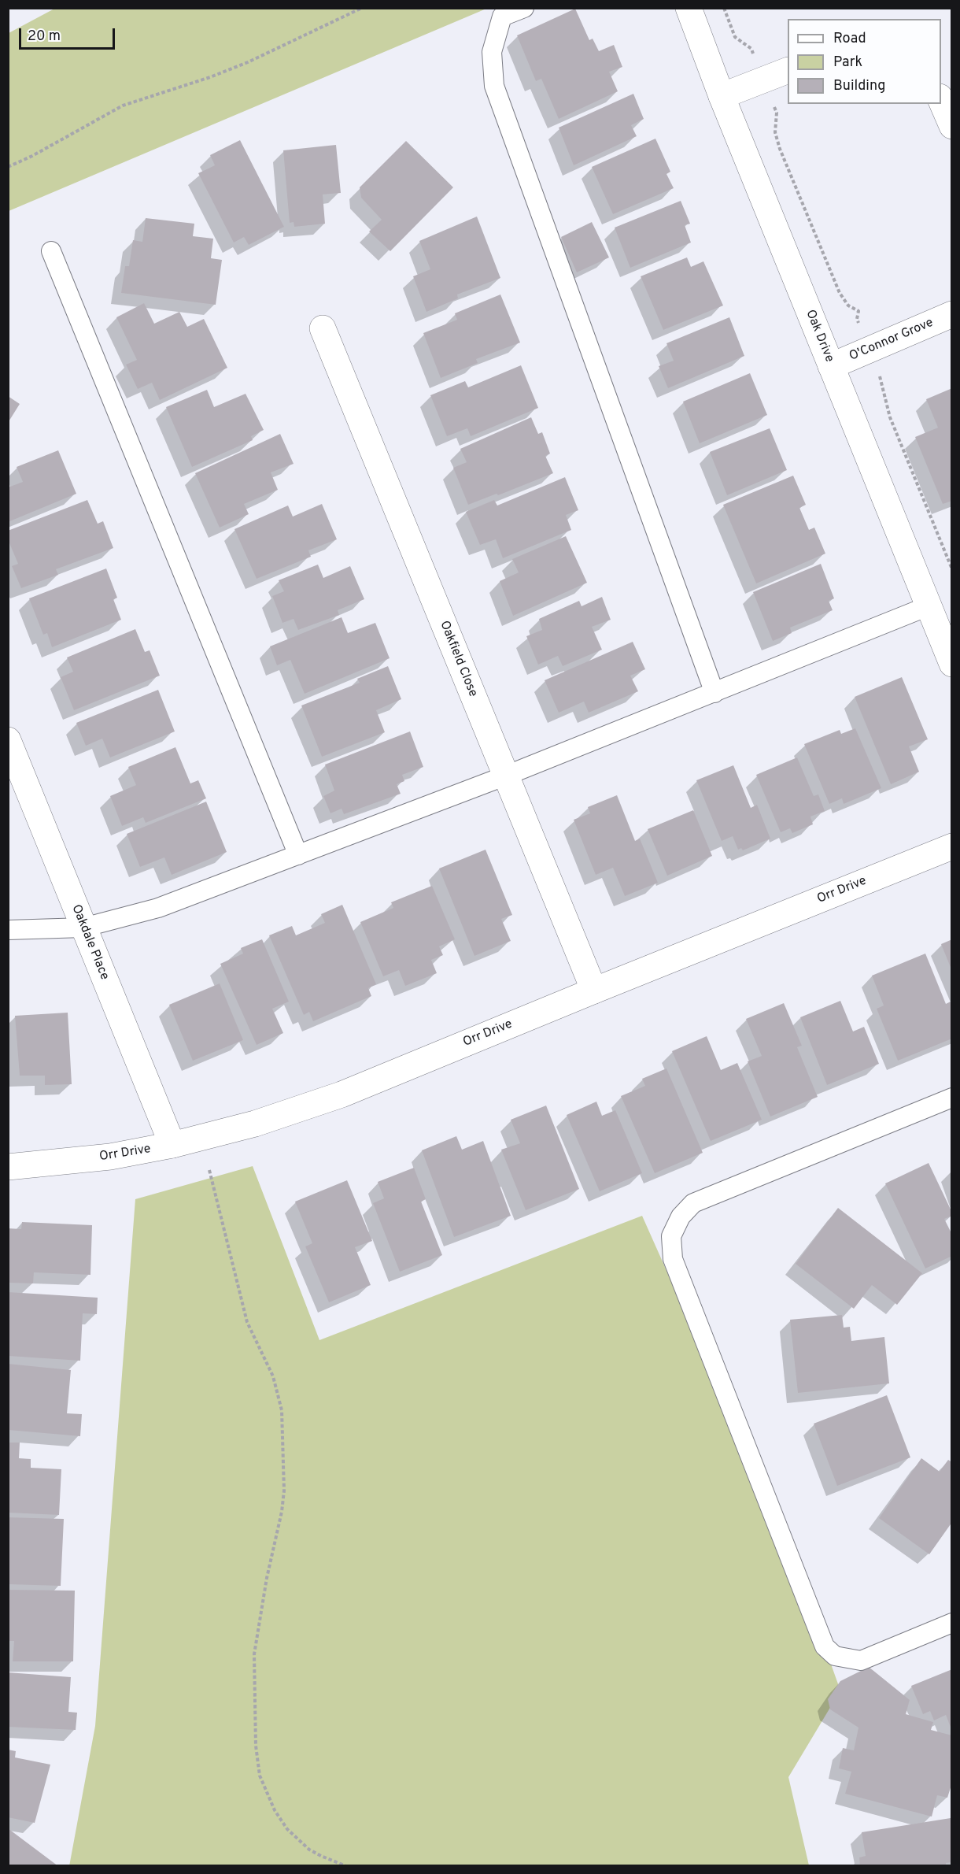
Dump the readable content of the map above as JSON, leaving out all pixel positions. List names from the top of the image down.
{
  "streets": {
    "street": [
      "Oak Drive",
      "O'Connor Grove",
      "Oakfield Close",
      "Orr Drive",
      "Oakdale Place"
    ]
  },
  "crossings": [
    ["Oak Drive", "O'Connor Grove"],
    ["Oakfield Close", "Orr Drive"],
    ["Orr Drive", "Oakdale Place"]
  ],
  "legend": ["Road", "Park", "Building"],
  "scale_bar": "20 m"
}
